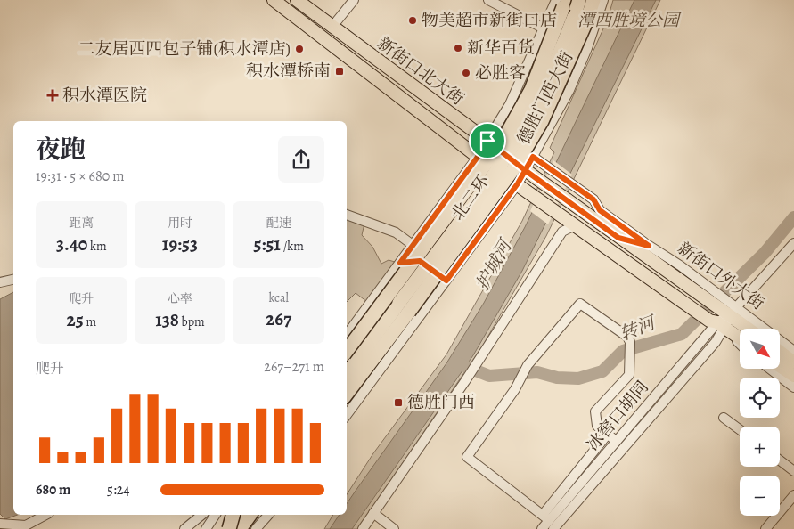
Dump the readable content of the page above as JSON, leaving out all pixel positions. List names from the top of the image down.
{
  "streets": {
    "highway": ["北二环"],
    "main road": ["新街口北大街", "新街口外大街"],
    "street": ["德胜门西大街", "冰窖口胡同"]
  },
  "crossings": [
    ["新街口北大街", "德胜门西大街"],
    ["新街口北大街", "新街口外大街"],
    ["德胜门西大街", "新街口外大街"]
  ],
  "water": ["护城河", "转河"],
  "parks": ["潭西胜境公园"],
  "places": {
    "other": [
      "物美超市新街口店",
      "新华百货",
      "二友居西四包子铺(积水潭店)",
      "必胜客"
    ],
    "transit": ["积水潭桥南", "德胜门西"],
    "health": ["积水潭医院"]
  },
  "north": "bottom right",
  "page": {
    "heading": ["夜跑", "19:31 · 5 × 680 m"],
    "stats": [
      ["距离", "3.40 km"],
      ["用时", "19:53"],
      ["配速", "5:51 /km"],
      ["爬升", "25 m"],
      ["心率", "138 bpm"],
      ["kcal", "267"]
    ],
    "map_buttons": ["+", "−"],
    "chart": ["爬升", "267–271 m"],
    "list": [
      {
        "name": "680 m",
        "note": "5:24"
      }
    ]
  }
}
